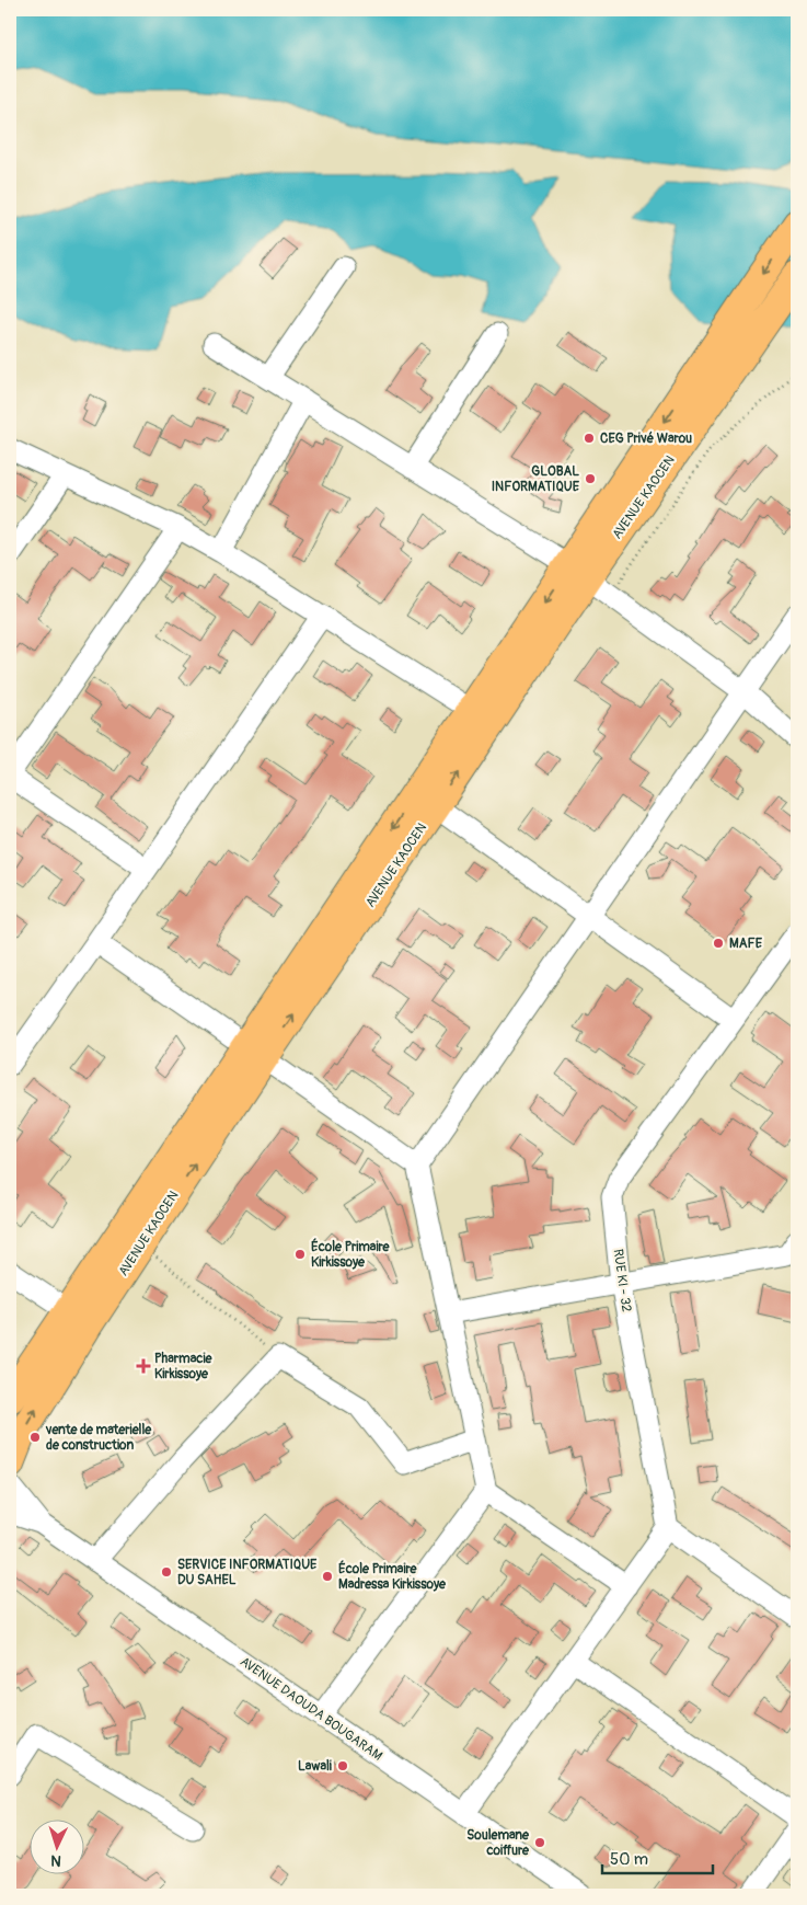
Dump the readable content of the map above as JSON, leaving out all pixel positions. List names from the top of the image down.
{
  "streets": {
    "highway": ["AVENUE KAOCEN"],
    "street": ["RUE KI - 32", "AVENUE DAOUDA BOUGARAM"]
  },
  "places": {
    "other": [
      "CEG Privé Warou",
      "GLOBAL INFORMATIQUE",
      "MAFE",
      "École Primaire Kirkissoye",
      "vente de materielle de construction",
      "SERVICE INFORMATIQUE DU SAHEL",
      "École Primaire Madressa Kirkissoye",
      "Lawali",
      "Soulemane coiffure"
    ],
    "health": ["Pharmacie Kirkissoye"]
  },
  "scale_bar": "50 m",
  "north": "bottom"
}
